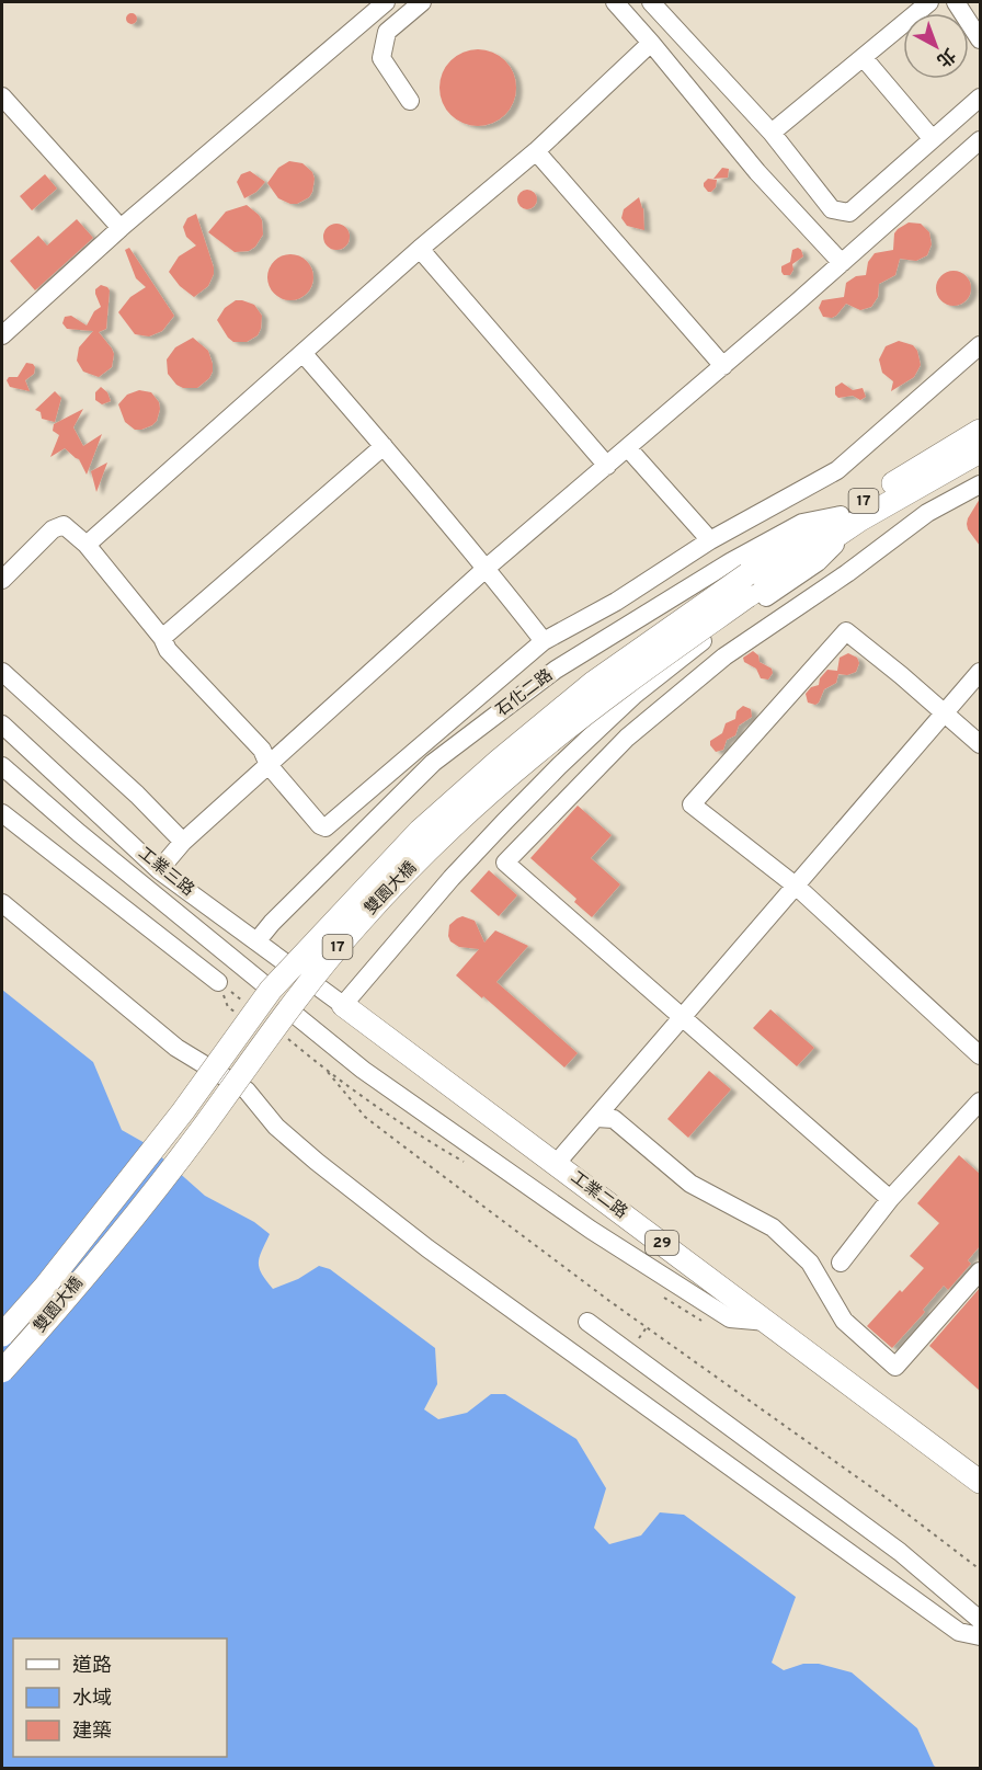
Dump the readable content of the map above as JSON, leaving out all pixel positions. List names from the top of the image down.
{
  "streets": {
    "main road": [
      "17",
      "石化二路",
      "雙園大橋",
      "工業二路",
      "29"
    ],
    "street": ["工業三路"]
  },
  "crossings": [
    ["石化二路", "工業三路"],
    ["石化二路", "雙園大橋"],
    ["石化二路", "工業二路"],
    ["工業三路", "工業二路"]
  ],
  "legend": ["道路", "水域", "建築"],
  "north": "bottom right"
}
